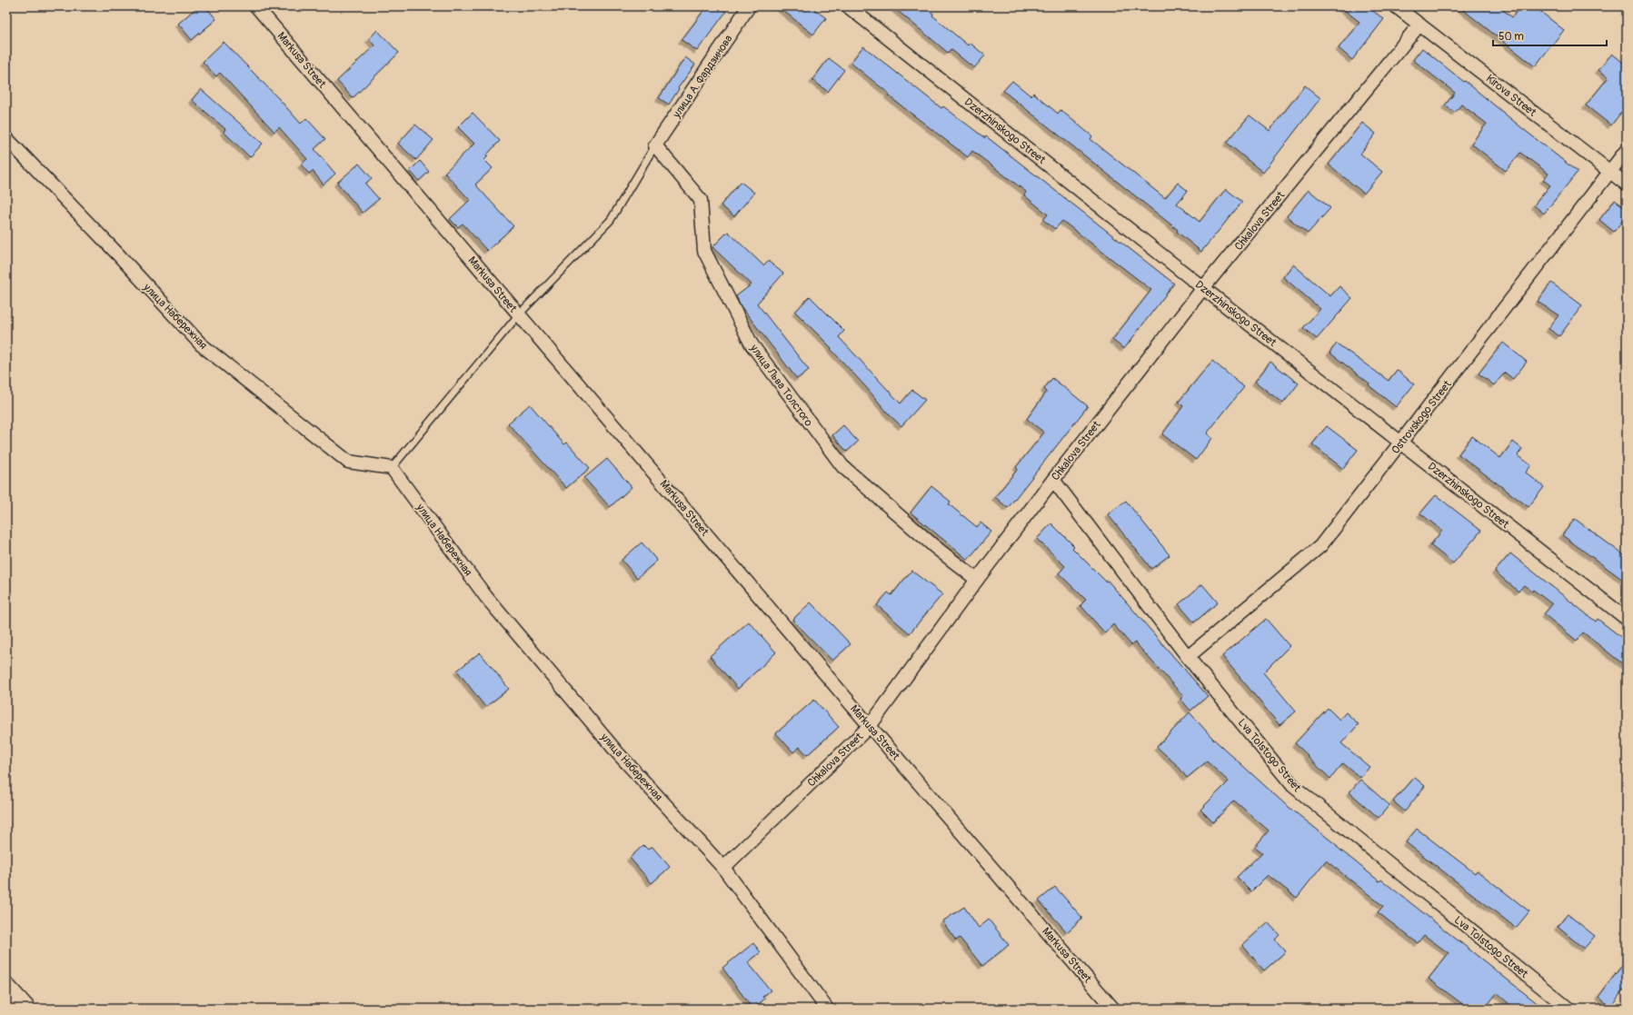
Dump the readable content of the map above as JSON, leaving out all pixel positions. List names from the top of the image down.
{
  "streets": {
    "street": [
      "Markusa Street",
      "улица А. Фардзинова",
      "Kirova Street",
      "Dzerzhinskogo Street",
      "Chkalova Street",
      "улица Набережная",
      "улица Льва Толстого",
      "Ostrovskogo Street",
      "Lva Tolstogo Street"
    ]
  },
  "crossings": [
    ["Markusa Street", "Chkalova Street"],
    ["улица А. Фардзинова", "улица Льва Толстого"],
    ["Kirova Street", "Chkalova Street"],
    ["Kirova Street", "Ostrovskogo Street"],
    ["Dzerzhinskogo Street", "Chkalova Street"],
    ["Dzerzhinskogo Street", "Ostrovskogo Street"],
    ["Chkalova Street", "улица Набережная"],
    ["Chkalova Street", "улица Льва Толстого"],
    ["Chkalova Street", "Lva Tolstogo Street"],
    ["Ostrovskogo Street", "Lva Tolstogo Street"]
  ],
  "scale_bar": "50 m"
}
